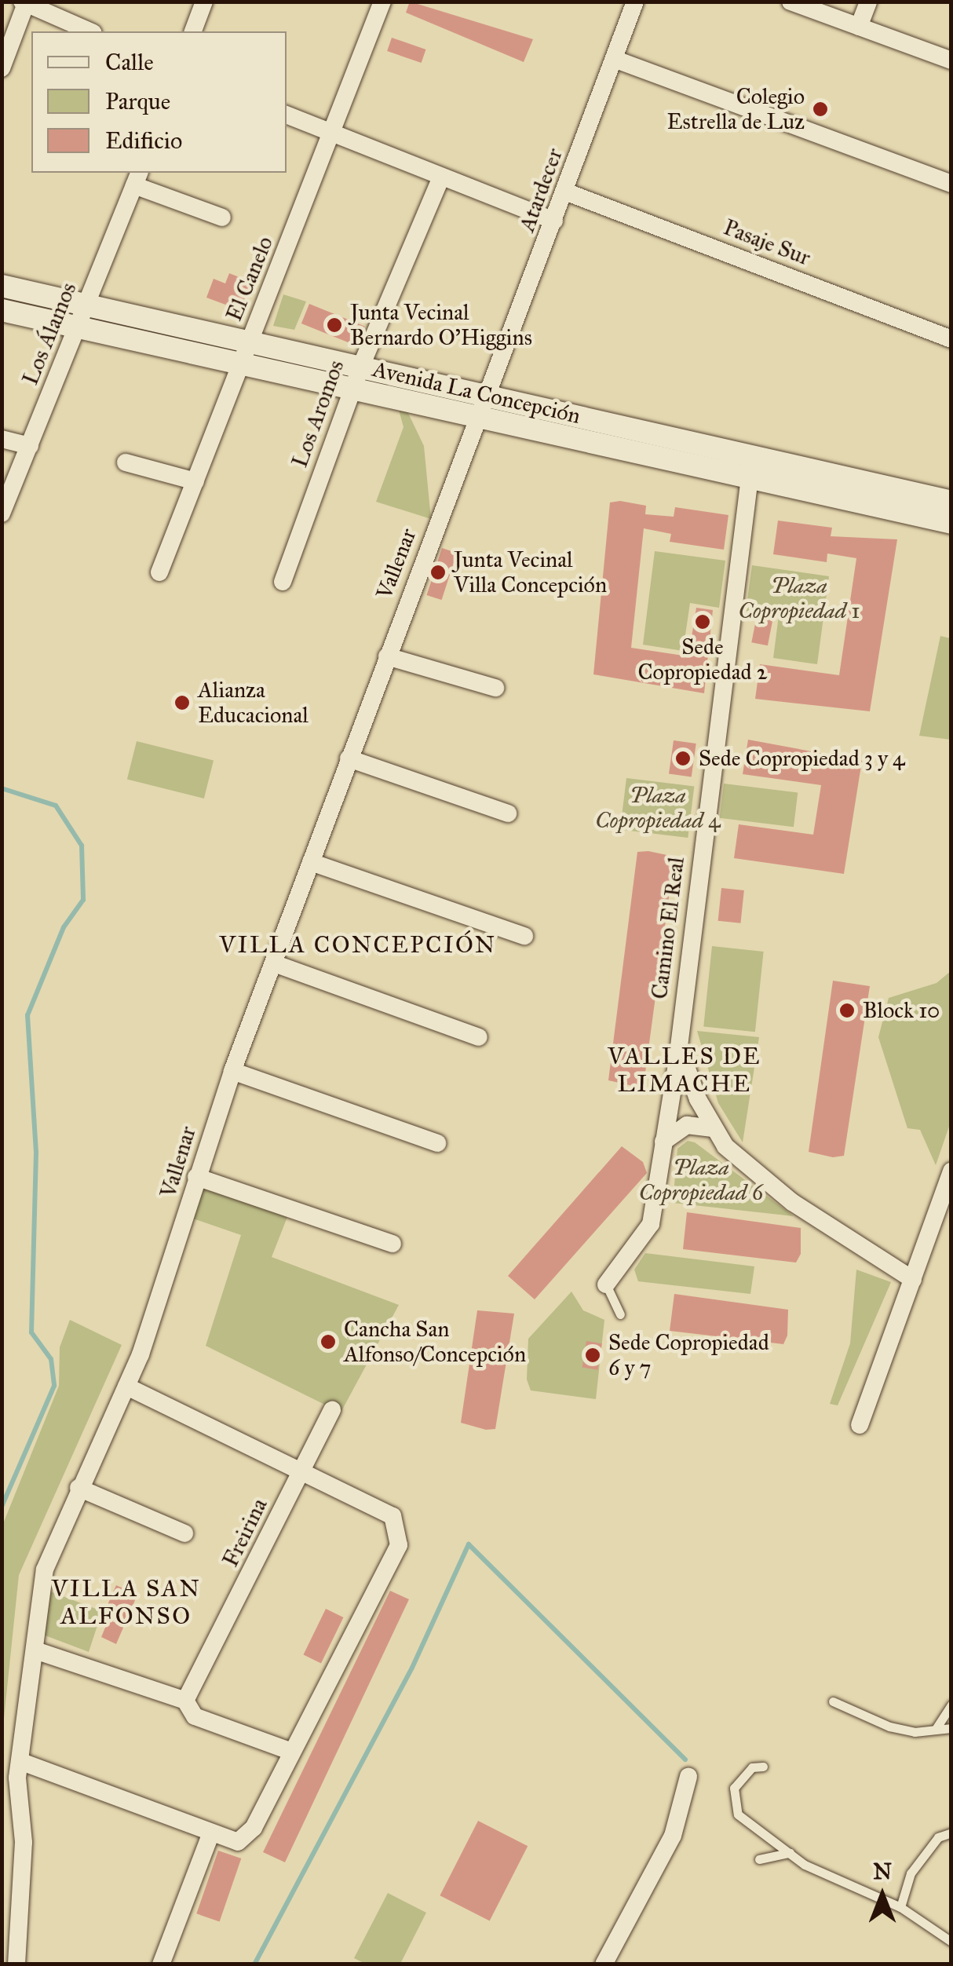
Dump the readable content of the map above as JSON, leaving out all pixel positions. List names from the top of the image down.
{
  "streets": {
    "street": [
      "Atardecer",
      "Pasaje Sur",
      "El Canelo",
      "Los Álamos",
      "Avenida La Concepción",
      "Los Aromos",
      "Vallenar",
      "Camino El Real",
      "Freirina"
    ]
  },
  "crossings": [
    ["Atardecer", "Pasaje Sur"],
    ["Atardecer", "Avenida La Concepción"],
    ["Atardecer", "Vallenar"],
    ["El Canelo", "Avenida La Concepción"],
    ["Los Álamos", "Avenida La Concepción"],
    ["Avenida La Concepción", "Los Aromos"],
    ["Avenida La Concepción", "Vallenar"],
    ["Avenida La Concepción", "Camino El Real"]
  ],
  "districts": ["VILLA CONCEPCIÓN", "VALLES DE LIMACHE", "VILLA SAN ALFONSO"],
  "parks": ["Plaza Copropiedad 1", "Plaza Copropiedad 4", "Plaza Copropiedad 6"],
  "places": [
    "Colegio Estrella de Luz",
    "Junta Vecinal Bernardo O'Higgins",
    "Junta Vecinal Villa Concepción",
    "Sede Copropiedad 2",
    "Alianza Educacional",
    "Sede Copropiedad 3 y 4",
    "Block 10",
    "Cancha San Alfonso/Concepción",
    "Sede Copropiedad 6 y 7"
  ],
  "legend": ["Calle", "Parque", "Edificio"],
  "north": "top"
}
